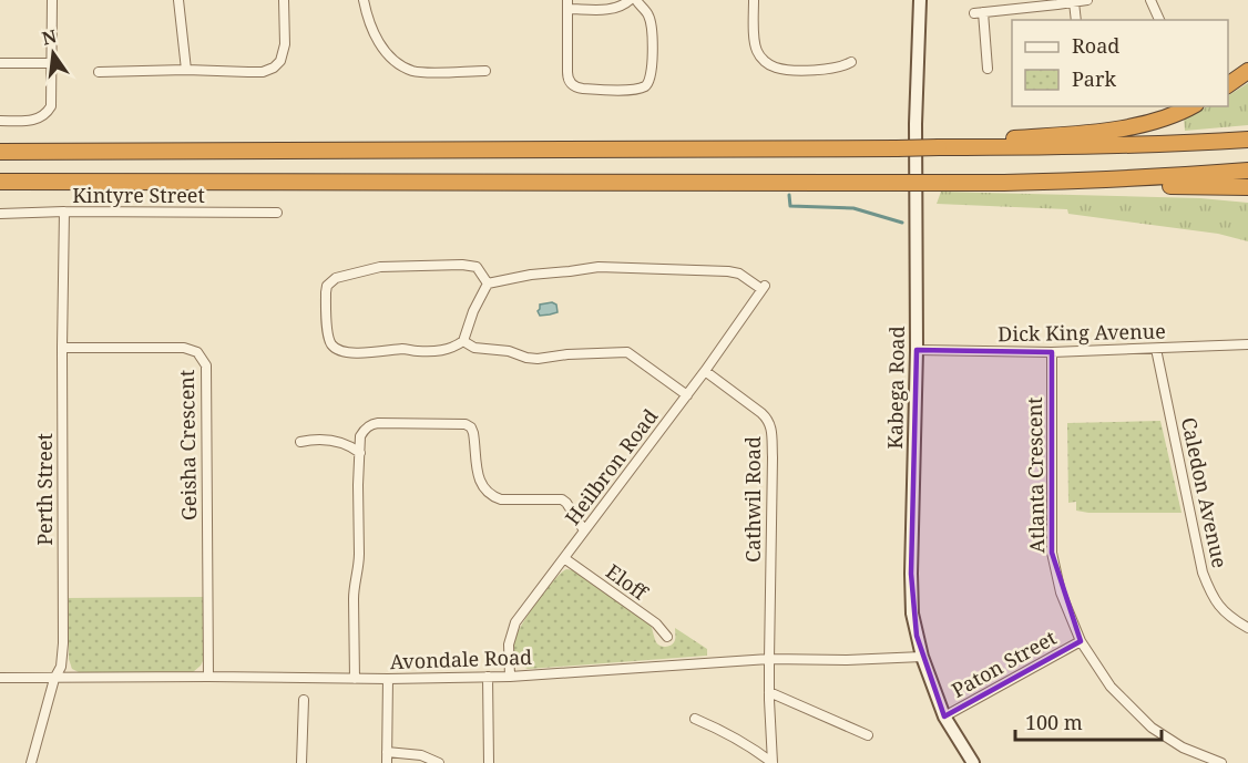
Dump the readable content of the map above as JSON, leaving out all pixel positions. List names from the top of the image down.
{
  "streets": {
    "street": [
      "Kintyre Street",
      "Dick King Avenue",
      "Kabega Road",
      "Geisha Crescent",
      "Heilbron Road",
      "Atlanta Crescent",
      "Perth Street",
      "Caledon Avenue",
      "Cathwil Road",
      "Eloff",
      "Avondale Road",
      "Paton Street"
    ]
  },
  "crossings": [
    ["Kintyre Street", "Perth Street"],
    ["Dick King Avenue", "Kabega Road"],
    ["Dick King Avenue", "Atlanta Crescent"],
    ["Dick King Avenue", "Caledon Avenue"],
    ["Kabega Road", "Avondale Road"],
    ["Kabega Road", "Paton Street"],
    ["Geisha Crescent", "Perth Street"],
    ["Geisha Crescent", "Avondale Road"],
    ["Heilbron Road", "Cathwil Road"],
    ["Heilbron Road", "Eloff"],
    ["Heilbron Road", "Avondale Road"],
    ["Atlanta Crescent", "Paton Street"],
    ["Perth Street", "Avondale Road"],
    ["Cathwil Road", "Avondale Road"]
  ],
  "legend": ["Road", "Park"],
  "scale_bar": "100 m",
  "north": "top"
}
